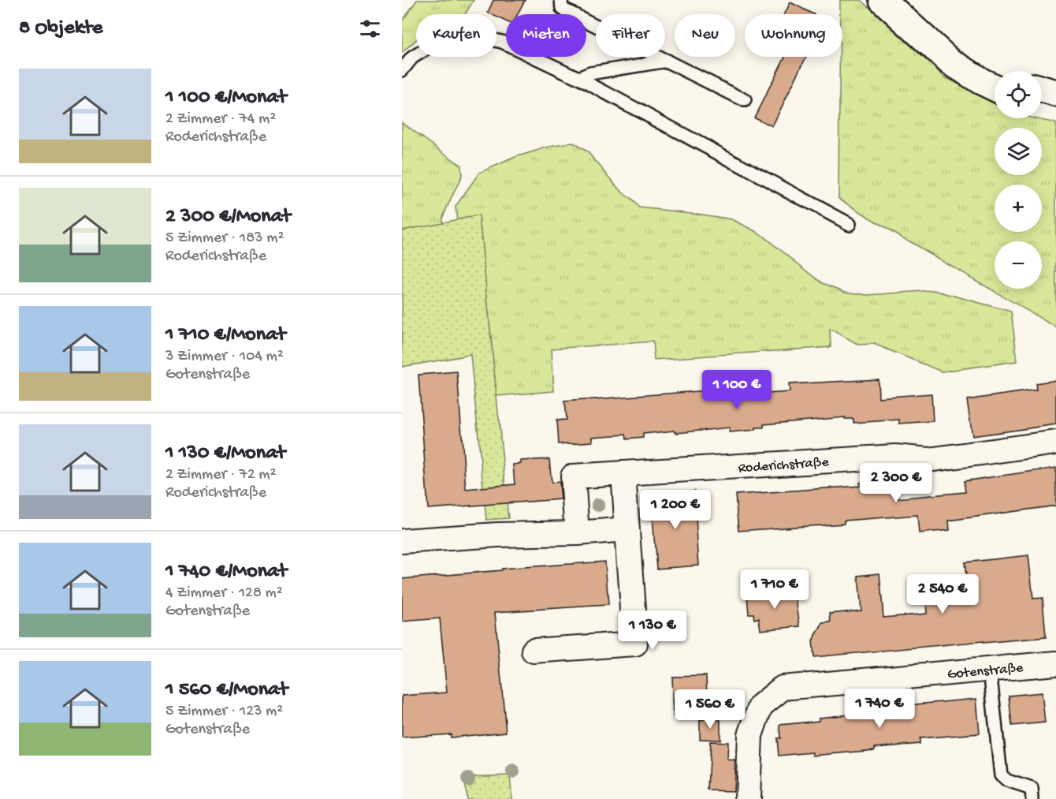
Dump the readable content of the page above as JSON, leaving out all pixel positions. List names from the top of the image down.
{
  "streets": {
    "street": ["Roderichstraße", "Gotenstraße"]
  },
  "page": {
    "heading": "8 Objekte",
    "chip": [
      "Kaufen",
      "Mieten",
      "Filter",
      "Neu",
      "Wohnung"
    ],
    "list": [
      {
        "name": "1 100 €/Monat",
        "note": "2 Zimmer · 74 m² · Roderichstraße"
      },
      {
        "name": "2 300 €/Monat",
        "note": "5 Zimmer · 183 m² · Roderichstraße"
      },
      {
        "name": "1 710 €/Monat",
        "note": "3 Zimmer · 104 m² · Gotenstraße"
      },
      {
        "name": "1 130 €/Monat",
        "note": "2 Zimmer · 72 m² · Roderichstraße"
      },
      {
        "name": "1 740 €/Monat",
        "note": "4 Zimmer · 128 m² · Gotenstraße"
      },
      {
        "name": "1 560 €/Monat",
        "note": "5 Zimmer · 123 m² · Gotenstraße"
      }
    ],
    "map_buttons": ["+", "−"],
    "price": [
      "1 100 €",
      "2 300 €",
      "1 200 €",
      "1 710 €",
      "2 540 €",
      "1 130 €",
      "1 740 €",
      "1 560 €"
    ]
  }
}
